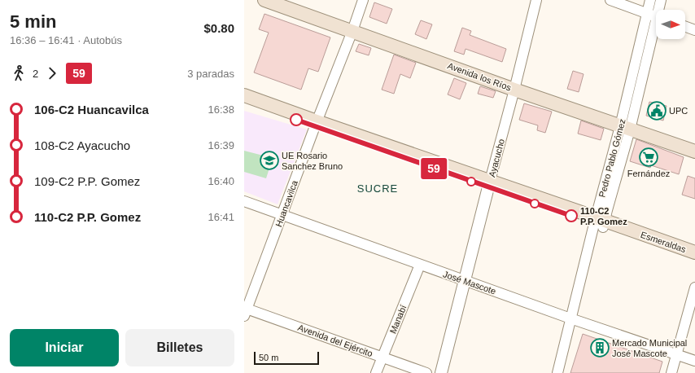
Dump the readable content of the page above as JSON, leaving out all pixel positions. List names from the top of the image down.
{
  "streets": {
    "main road": ["Avenida los Ríos", "Esmeraldas"],
    "street": [
      "Ayacucho",
      "Pedro Pablo Gómez",
      "Huancavilca",
      "José Mascote",
      "Manabí",
      "Avenida del Ejército"
    ]
  },
  "crossings": [
    ["Avenida los Ríos", "Ayacucho"],
    ["Avenida los Ríos", "Pedro Pablo Gómez"],
    ["Avenida los Ríos", "Huancavilca"],
    ["Ayacucho", "Esmeraldas"],
    ["Ayacucho", "José Mascote"],
    ["Pedro Pablo Gómez", "Esmeraldas"],
    ["Pedro Pablo Gómez", "José Mascote"],
    ["Huancavilca", "Esmeraldas"],
    ["Huancavilca", "José Mascote"],
    ["Huancavilca", "Avenida del Ejército"],
    ["José Mascote", "Manabí"],
    ["Manabí", "Avenida del Ejército"]
  ],
  "districts": ["SUCRE"],
  "places": {
    "public building": ["UPC"],
    "supermarket": ["Fernández"],
    "school or university": ["UE Rosario Sanchez Bruno"],
    "other": ["110-C2 P.P. Gomez"],
    "building": ["Mercado Municipal José Mascote"]
  },
  "lines": ["bus line 59"],
  "scale_bar": "50 m",
  "north": "right",
  "page": {
    "heading": ["5 min", "16:36 – 16:41 · Autobús", "$0.80"],
    "on_map": "59",
    "legs": ["2", "59", "3 paradas"],
    "list": [
      {
        "name": "106-C2 Huancavilca",
        "value": "16:38"
      },
      {
        "name": "108-C2 Ayacucho",
        "value": "16:39"
      },
      {
        "name": "109-C2 P.P. Gomez",
        "value": "16:40"
      },
      {
        "name": "110-C2 P.P. Gomez",
        "value": "16:41"
      }
    ],
    "buttons": ["Iniciar", "Billetes"],
    "scale": "50 m"
  }
}
